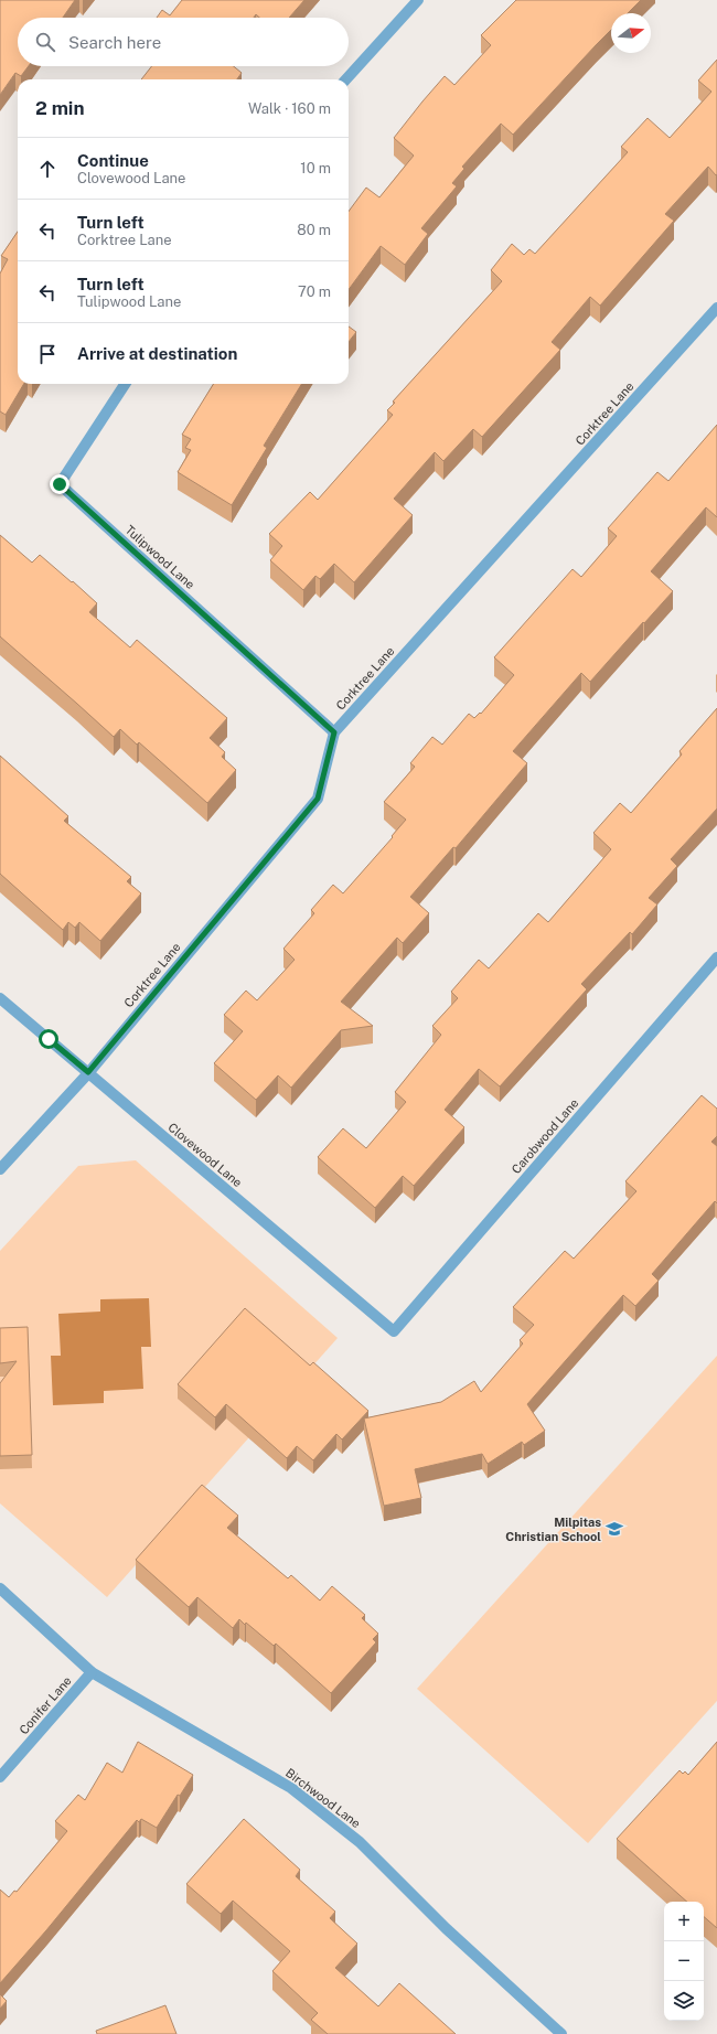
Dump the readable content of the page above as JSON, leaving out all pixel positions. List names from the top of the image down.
{
  "streets": {
    "street": [
      "Corktree Lane",
      "Tulipwood Lane",
      "Carobwood Lane",
      "Clovewood Lane",
      "Conifer Lane",
      "Birchwood Lane"
    ]
  },
  "crossings": [
    ["Corktree Lane", "Tulipwood Lane"],
    ["Corktree Lane", "Clovewood Lane"],
    ["Carobwood Lane", "Clovewood Lane"],
    ["Conifer Lane", "Birchwood Lane"]
  ],
  "places": {
    "school or university": ["Milpitas Christian School"]
  },
  "north": "right",
  "page": {
    "search": "Search here",
    "heading": ["2 min", "Walk · 160 m"],
    "list": [
      ["Continue", "Clovewood Lane", "10 m"],
      ["Turn left", "Corktree Lane", "80 m"],
      ["Turn left", "Tulipwood Lane", "70 m"],
      "Arrive at destination"
    ],
    "map_buttons": ["+", "−"]
  }
}
